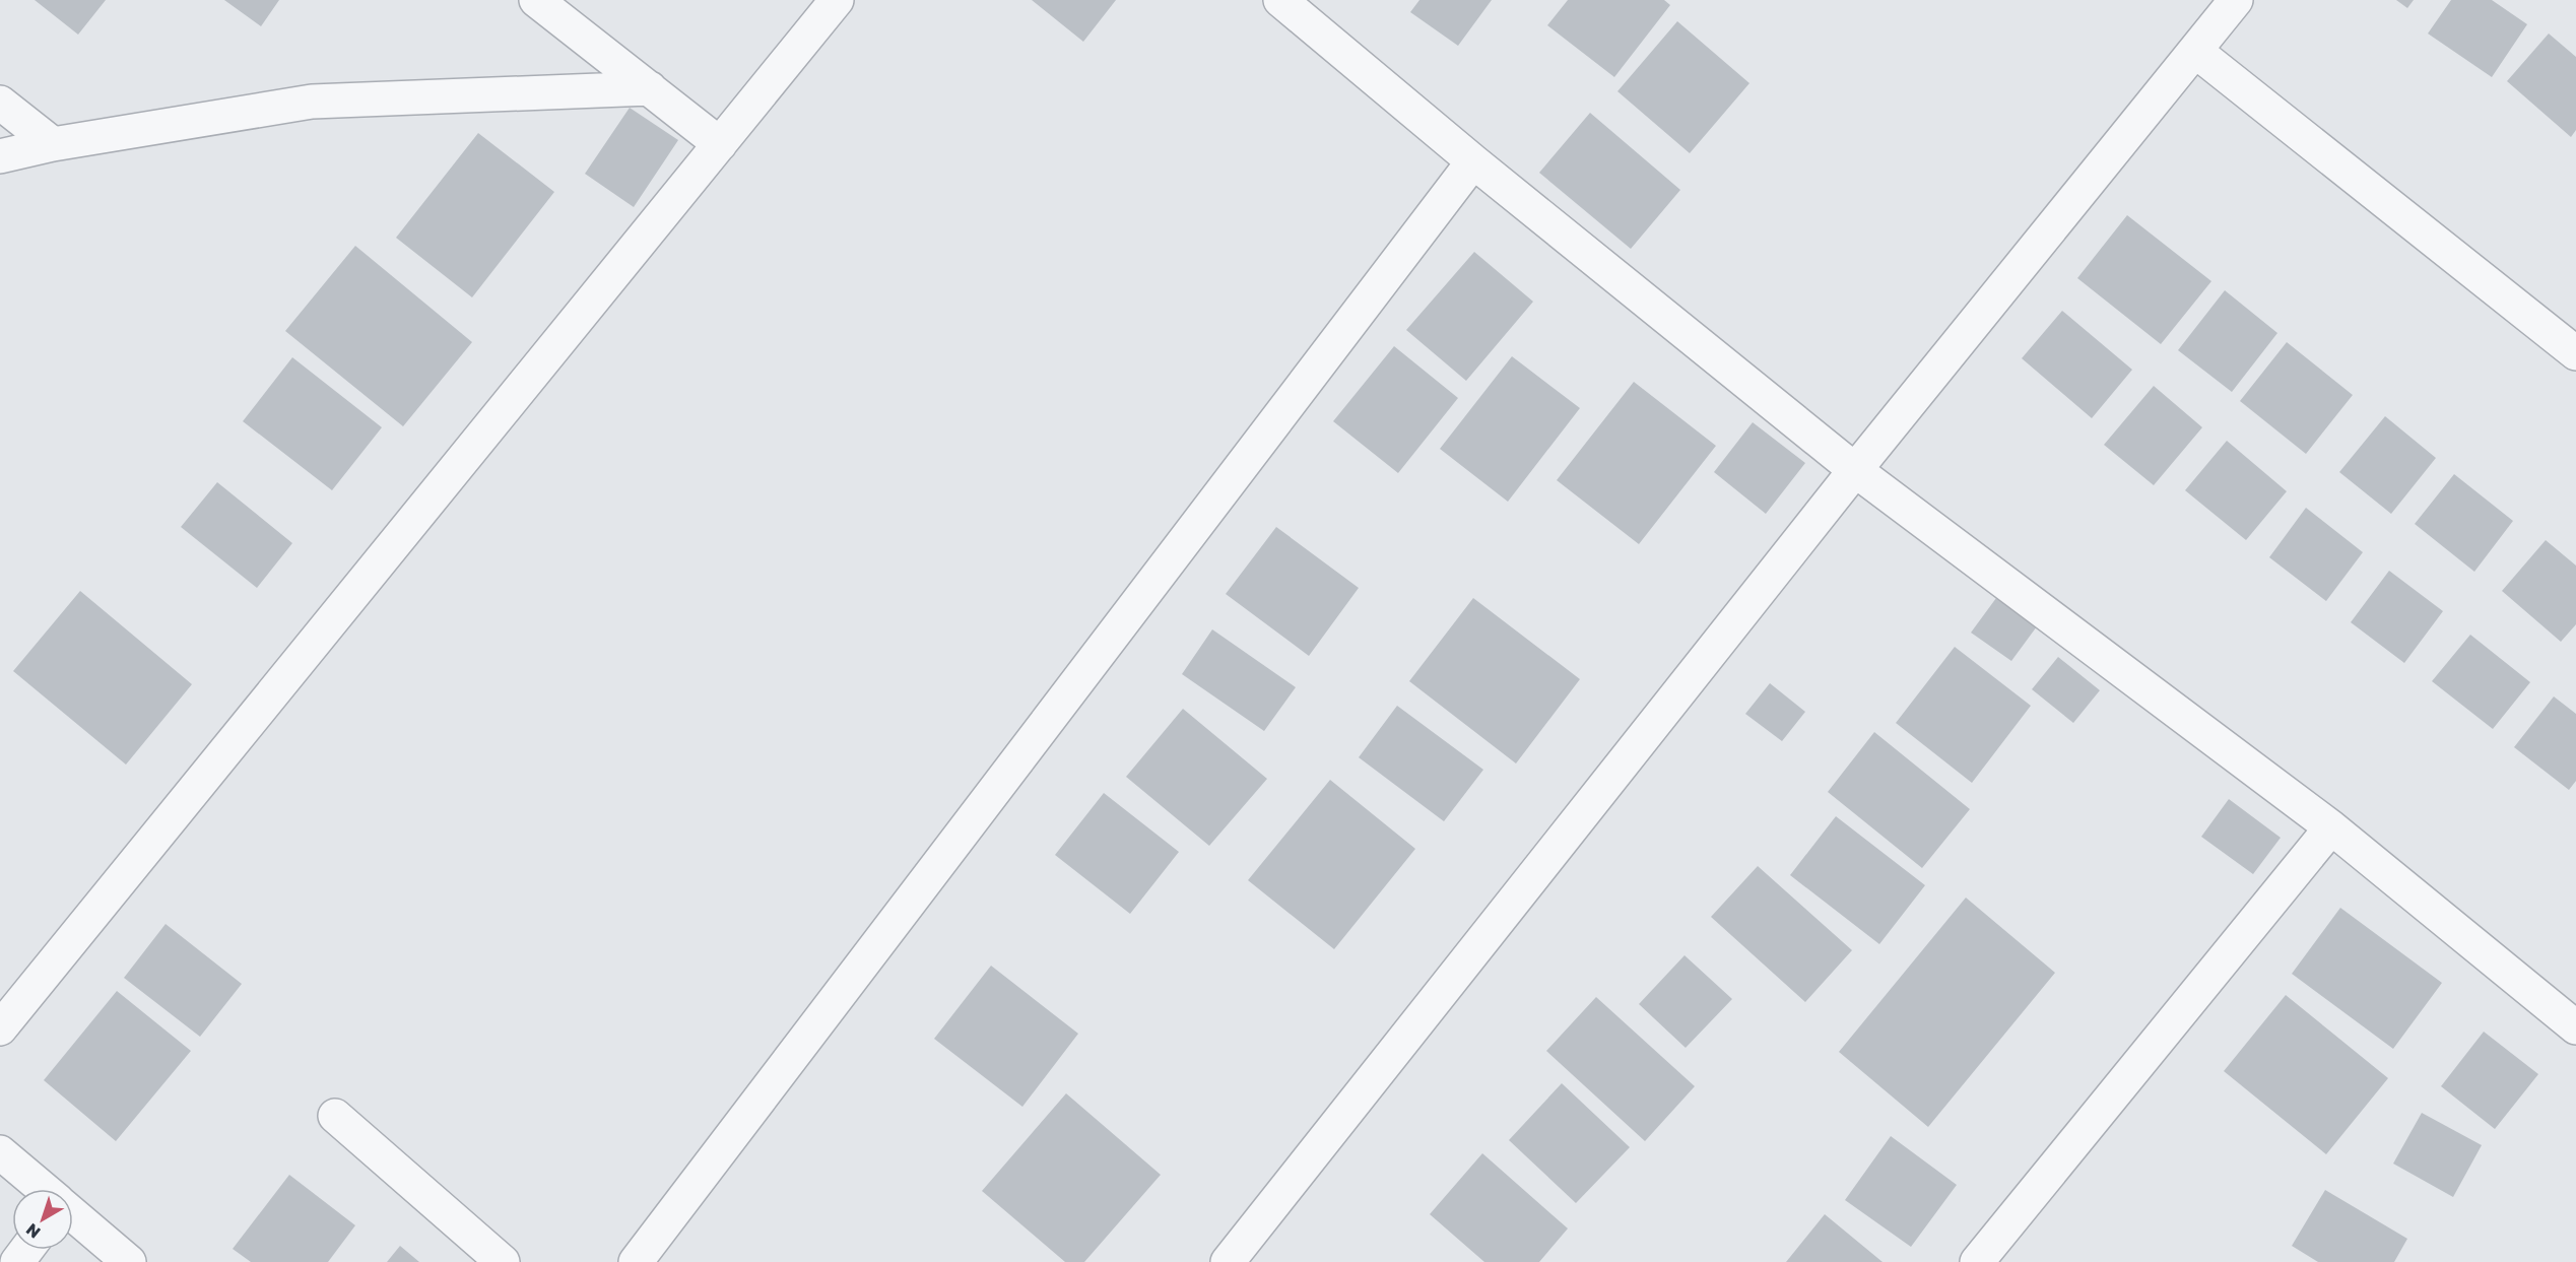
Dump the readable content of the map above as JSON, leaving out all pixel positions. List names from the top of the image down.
{
  "north": "bottom left"
}
